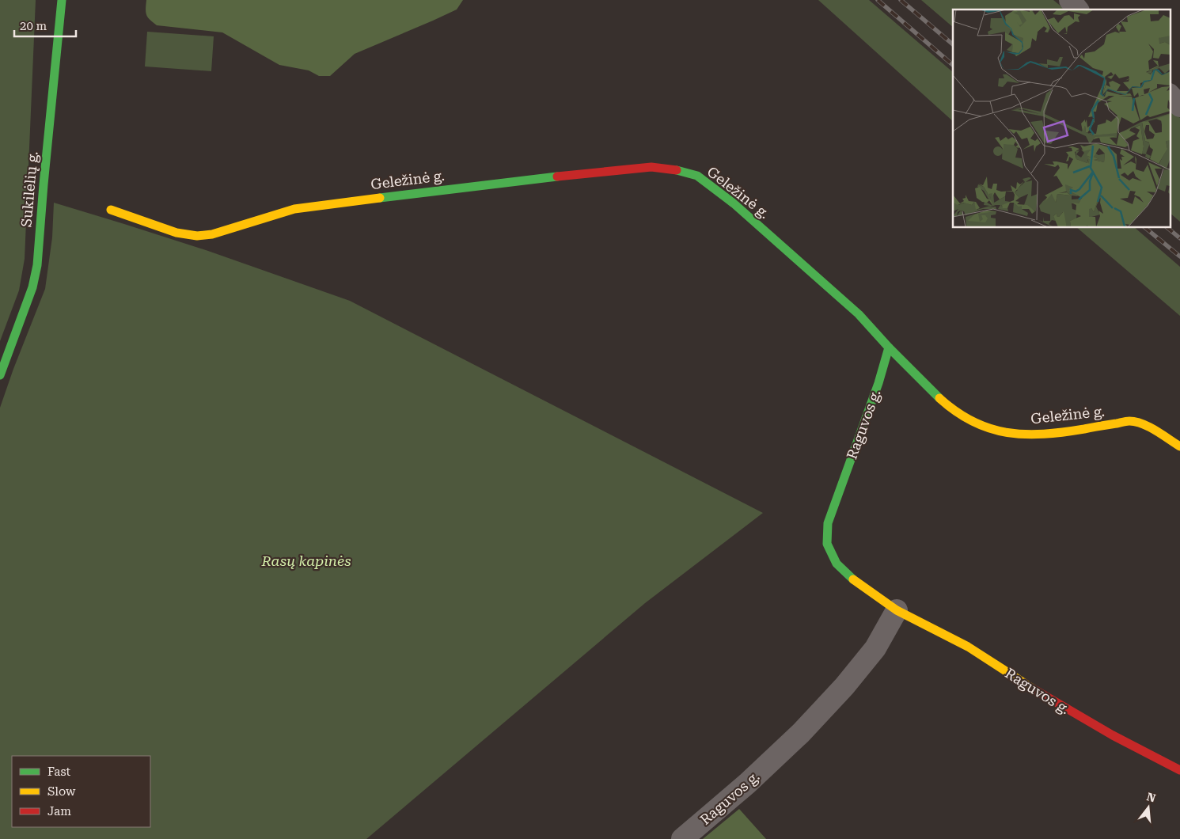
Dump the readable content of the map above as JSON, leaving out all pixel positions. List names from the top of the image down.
{
  "streets": {
    "street": ["Geležinė g.", "Sukilėlių g.", "Raguvos g."]
  },
  "crossings": [
    ["Geležinė g.", "Raguvos g."]
  ],
  "parks": ["Rasų kapinės"],
  "legend": ["Fast", "Slow", "Jam"],
  "scale_bar": "20 m",
  "north": "top"
}
